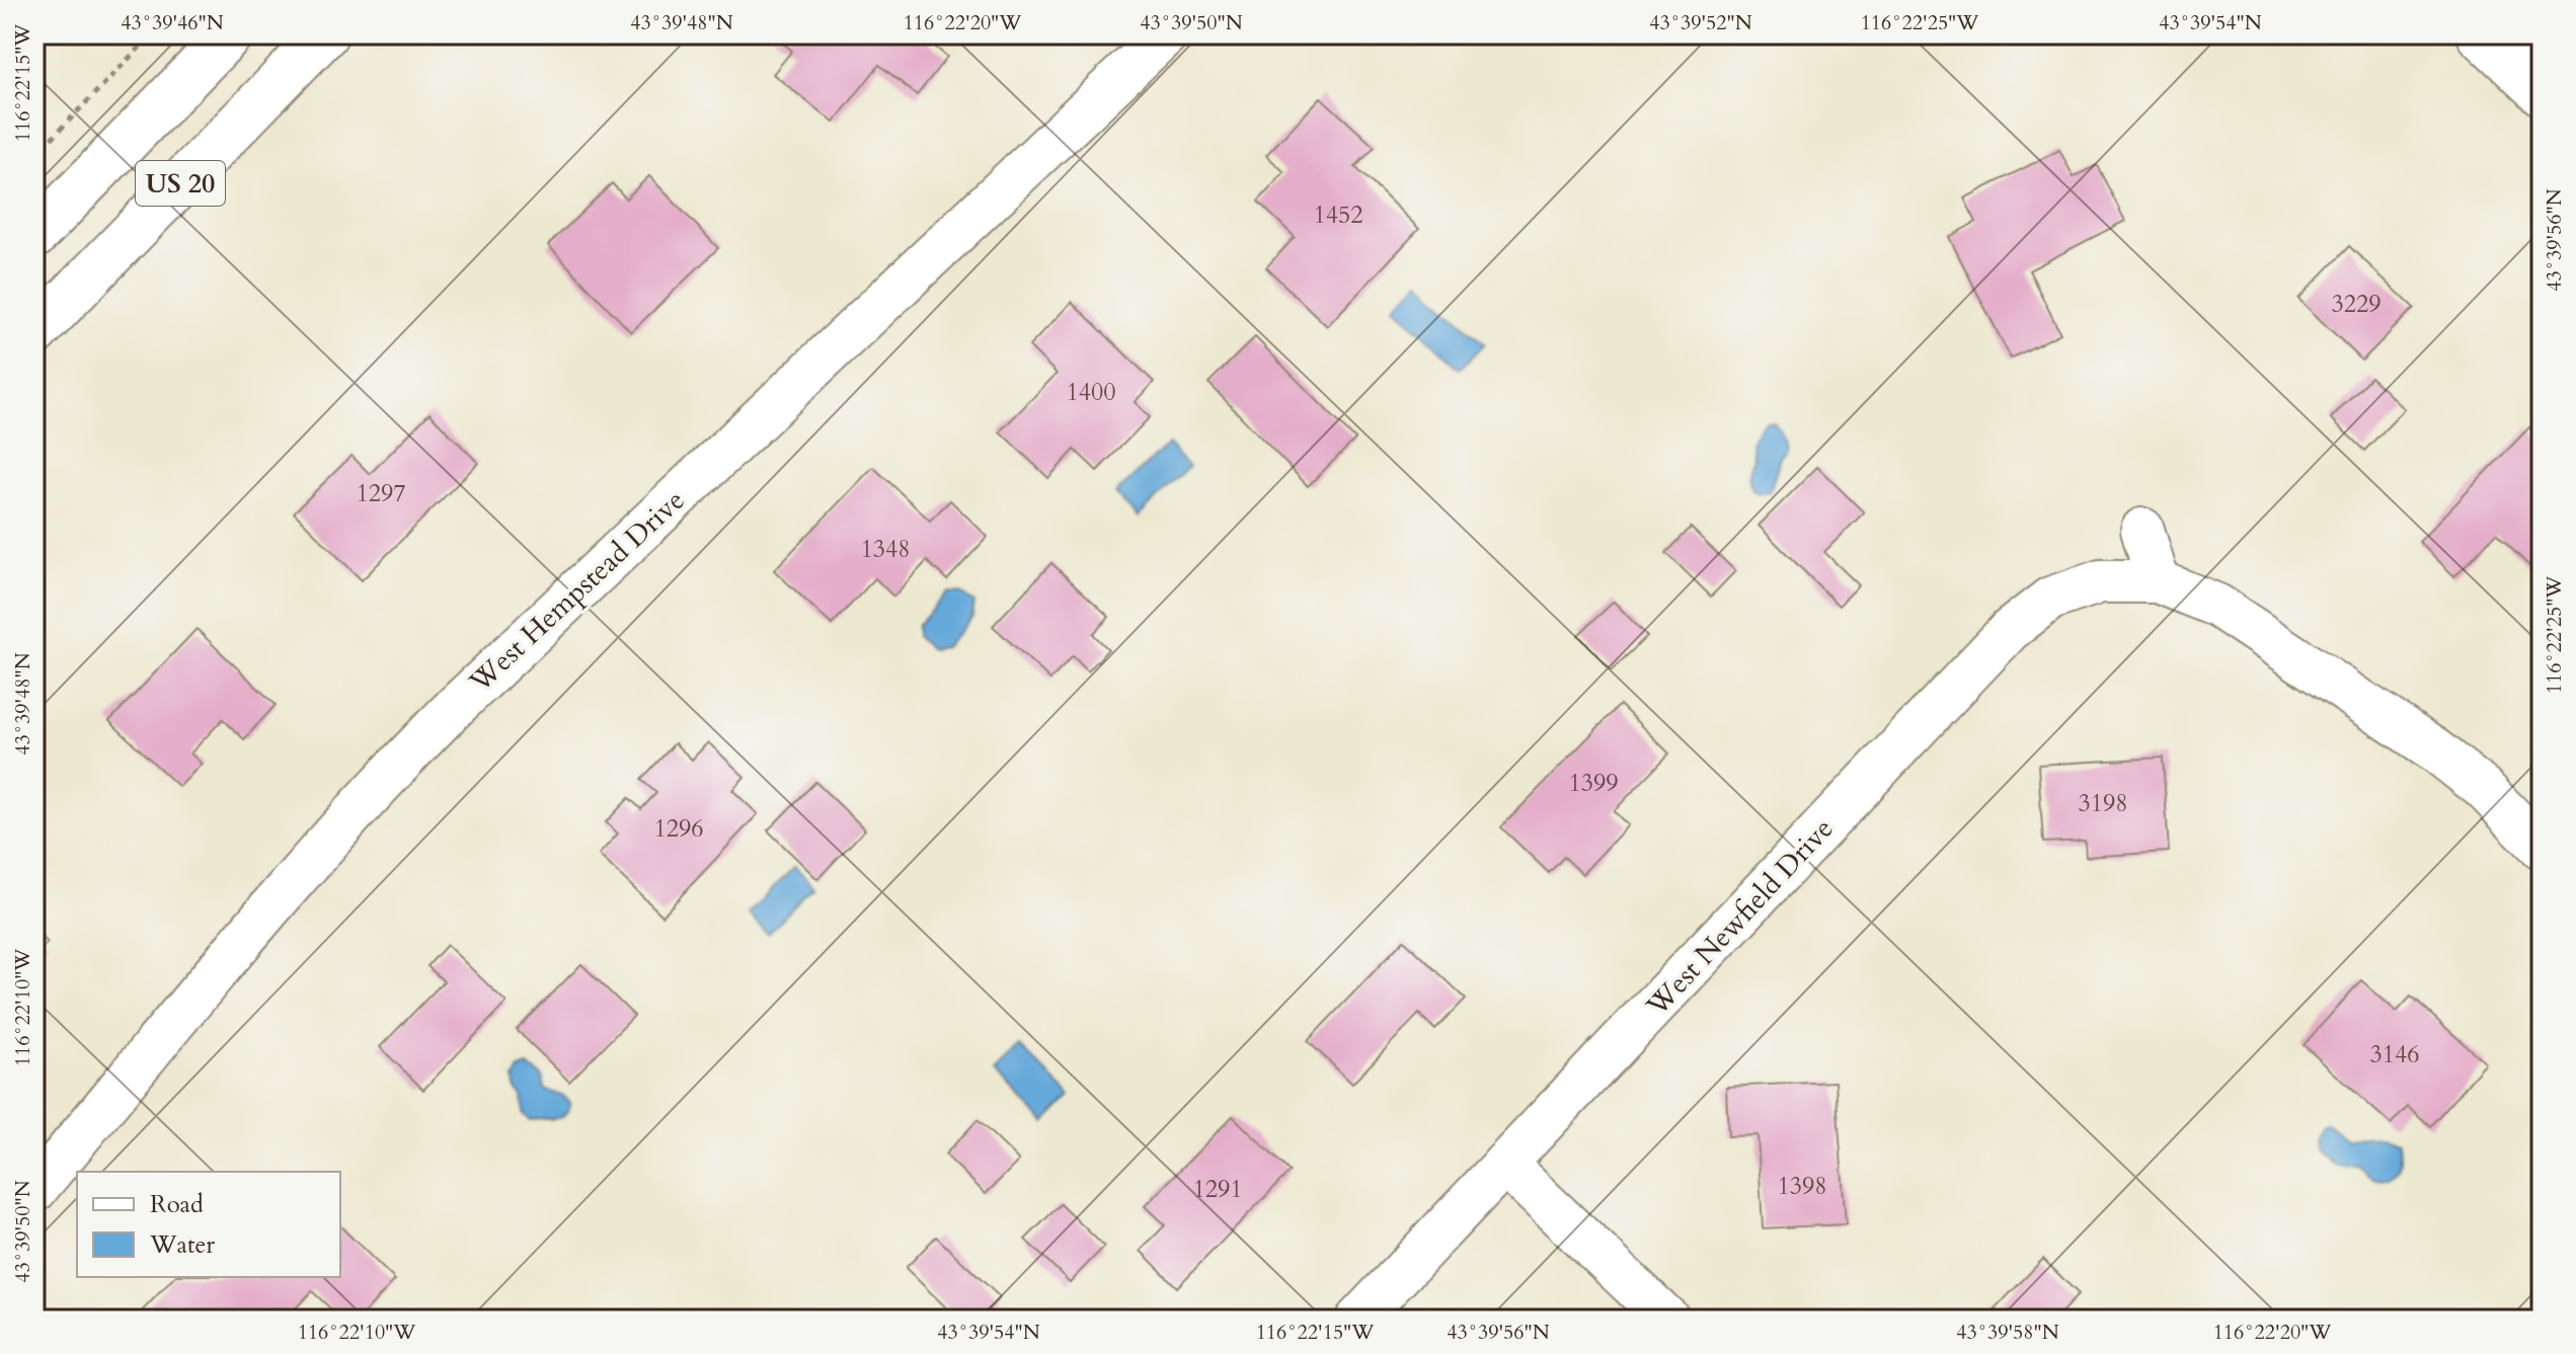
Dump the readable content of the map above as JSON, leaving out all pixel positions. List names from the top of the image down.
{
  "streets": {
    "main road": ["US 20"],
    "street": ["West Hempstead Drive", "West Newfield Drive"]
  },
  "house_numbers": [
    "1452",
    "3229",
    "1400",
    "1297",
    "1348",
    "1399",
    "3198",
    "1296",
    "3146",
    "1398",
    "1291"
  ],
  "legend": ["Road", "Water"],
  "coordinates": [
    "43°39'46\"N",
    "43°39'48\"N",
    "116°22'20\"W",
    "43°39'50\"N",
    "43°39'52\"N",
    "116°22'25\"W",
    "43°39'54\"N",
    "116°22'15\"W",
    "43°39'56\"N",
    "116°22'10\"W",
    "43°39'58\"N"
  ]
}
